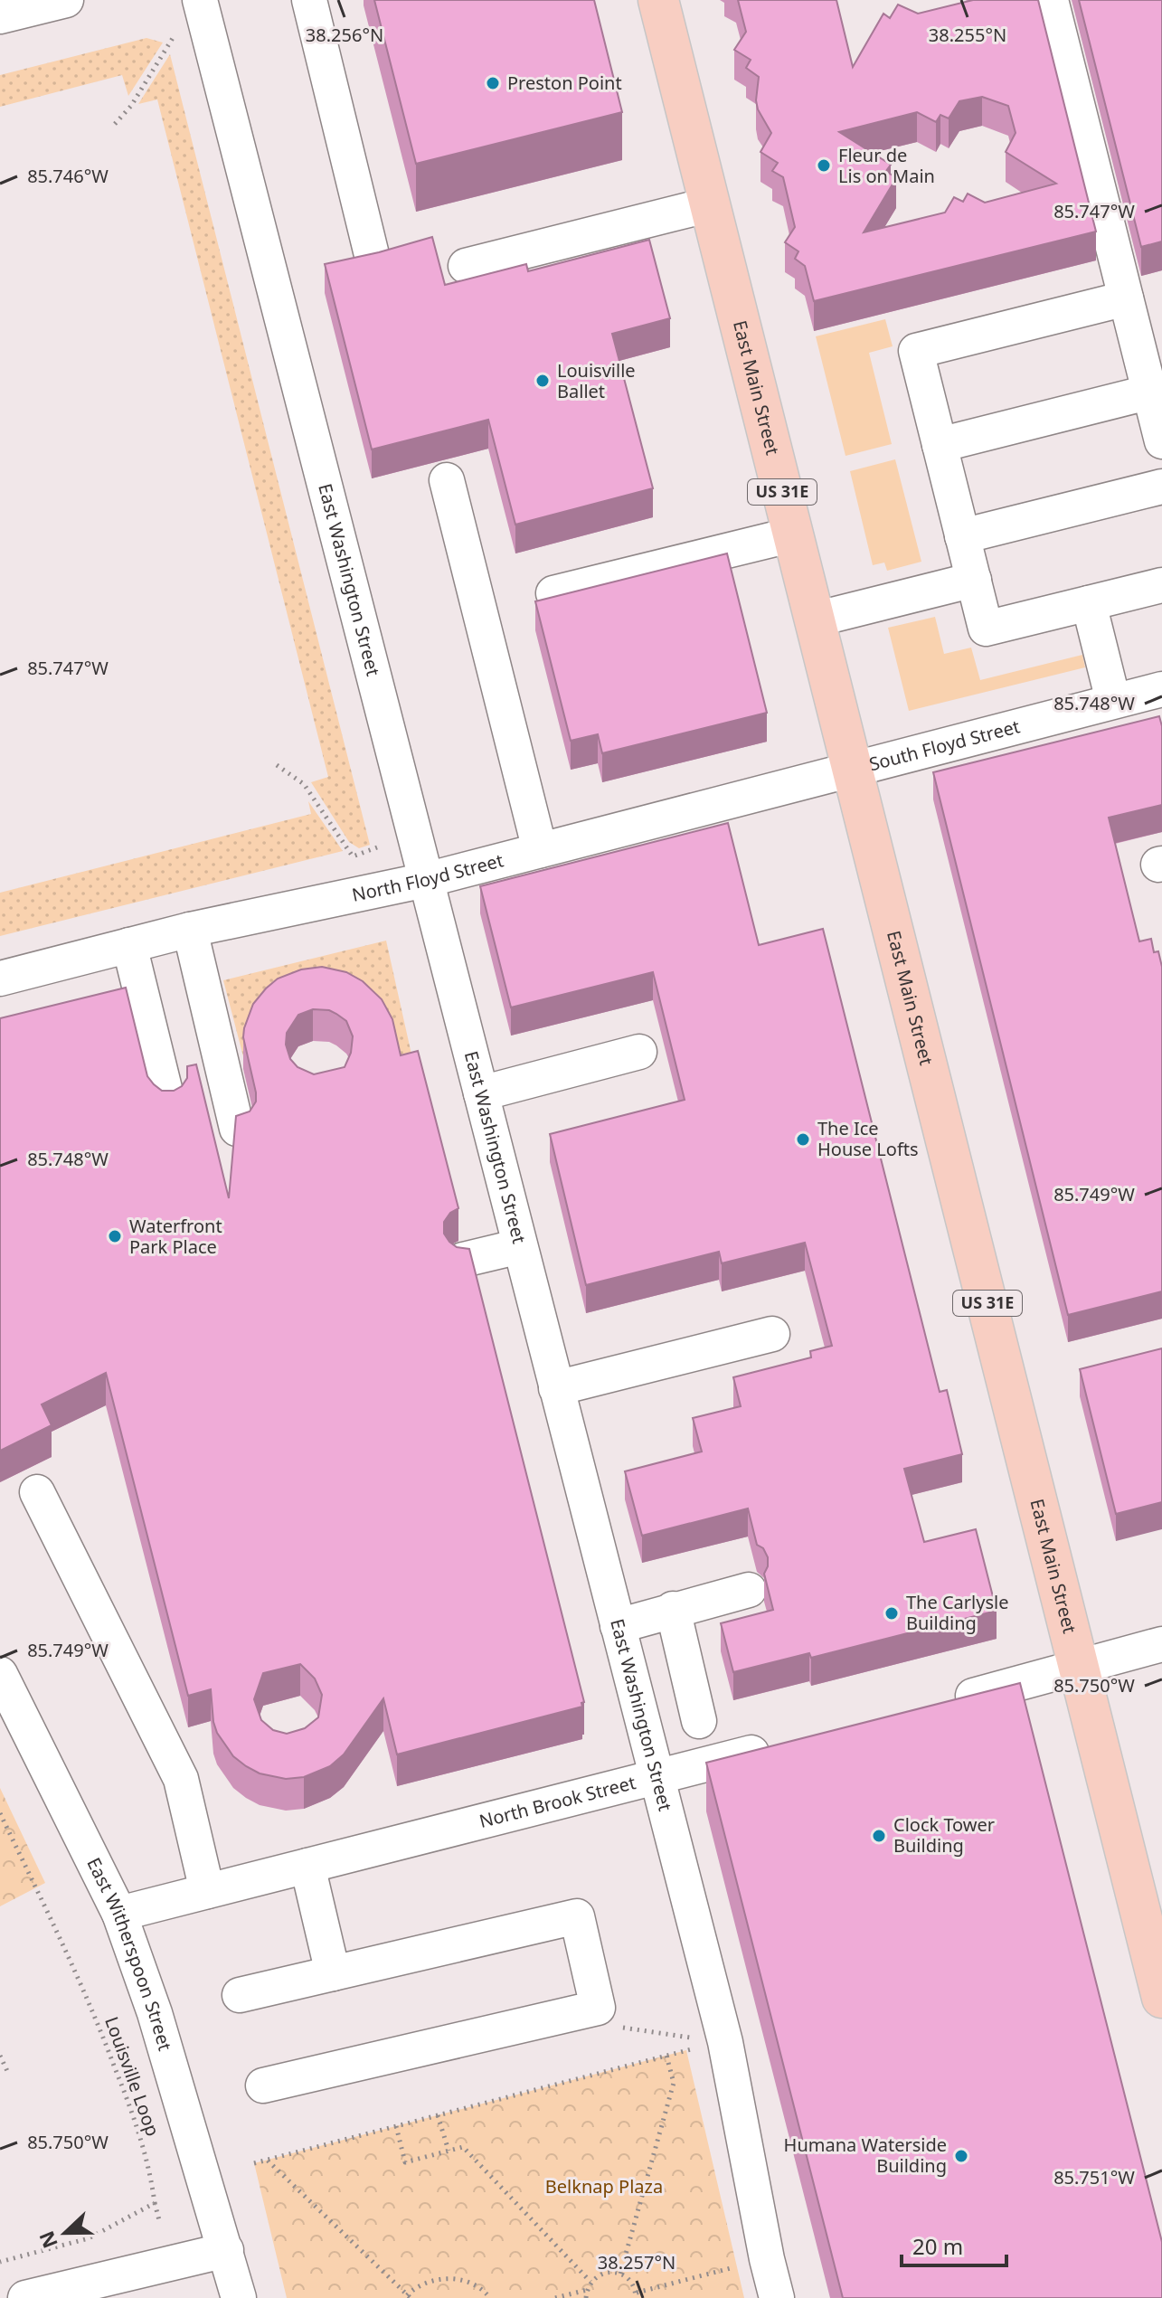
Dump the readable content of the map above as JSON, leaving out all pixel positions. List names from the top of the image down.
{
  "streets": {
    "main road": ["East Main Street", "US 31E"],
    "street": [
      "East Washington Street",
      "South Floyd Street",
      "North Floyd Street",
      "North Brook Street",
      "East Witherspoon Street"
    ],
    "path": ["Louisville Loop"]
  },
  "crossings": [
    ["East Main Street", "South Floyd Street"],
    ["East Main Street", "North Floyd Street"],
    ["East Washington Street", "North Floyd Street"],
    ["East Washington Street", "North Brook Street"],
    ["South Floyd Street", "North Floyd Street"],
    ["North Brook Street", "East Witherspoon Street"]
  ],
  "parks": ["Belknap Plaza"],
  "places": [
    "Preston Point",
    "Fleur de Lis on Main",
    "Louisville Ballet",
    "The Ice House Lofts",
    "Waterfront Park Place",
    "The Carlysle Building",
    "Clock Tower Building",
    "Humana Waterside Building"
  ],
  "scale_bar": "20 m",
  "north": "left",
  "coordinates": [
    "38.256°N",
    "38.255°N",
    "85.746°W",
    "85.747°W",
    "85.748°W",
    "85.749°W",
    "85.750°W",
    "85.751°W",
    "38.257°N"
  ]
}
